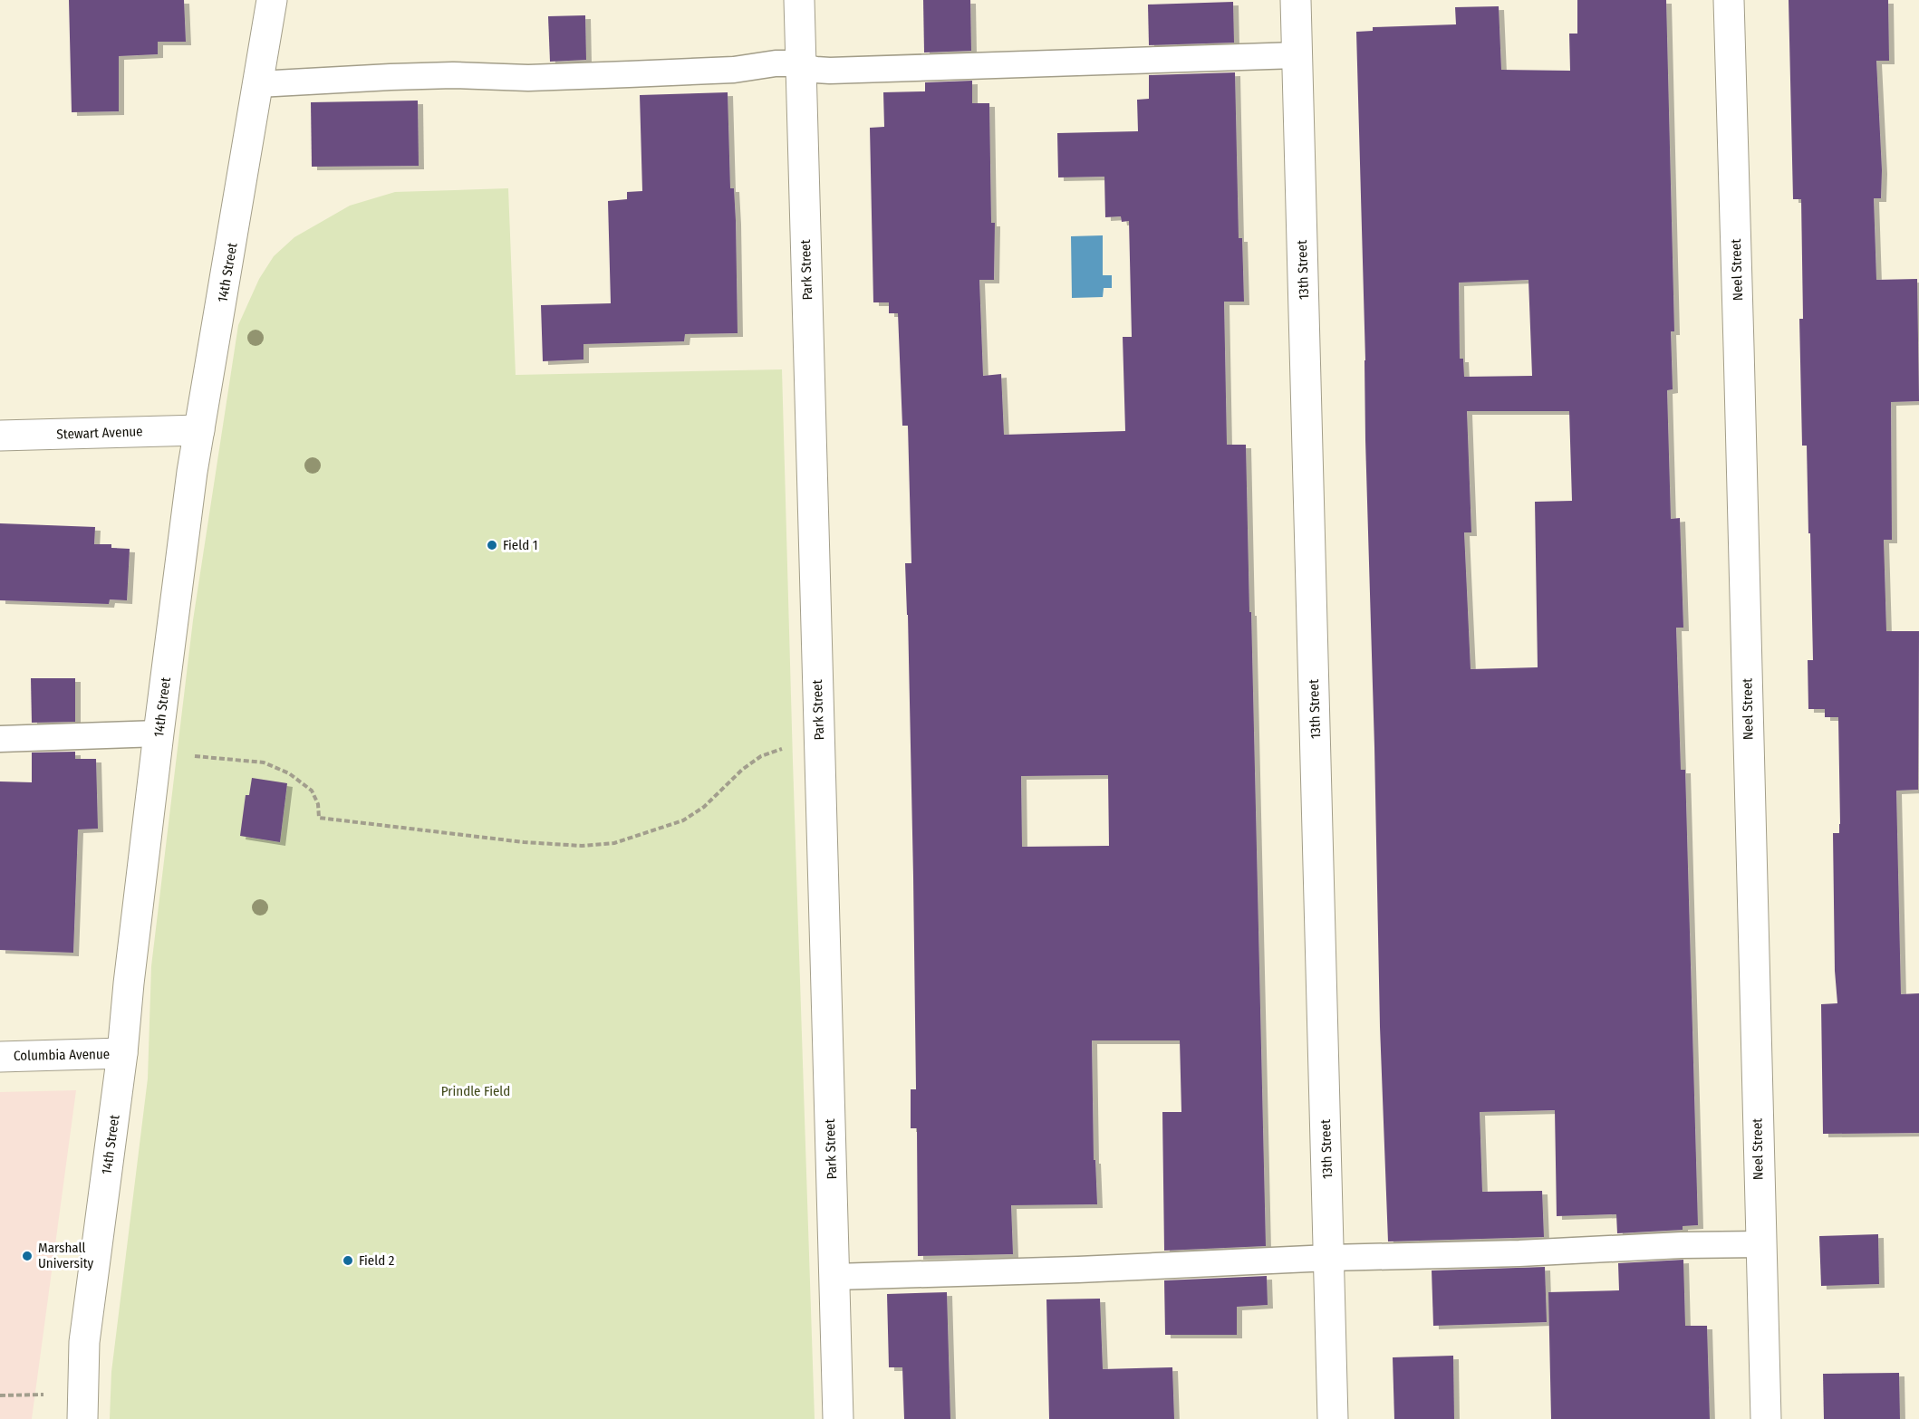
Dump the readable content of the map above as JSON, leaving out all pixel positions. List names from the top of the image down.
{
  "streets": {
    "street": [
      "Park Street",
      "13th Street",
      "Neel Street",
      "14th Street",
      "Stewart Avenue",
      "Columbia Avenue"
    ]
  },
  "crossings": [
    ["14th Street", "Stewart Avenue"],
    ["14th Street", "Columbia Avenue"]
  ],
  "parks": ["Prindle Field"],
  "places": ["Field 1", "Marshall University", "Field 2"]
}
